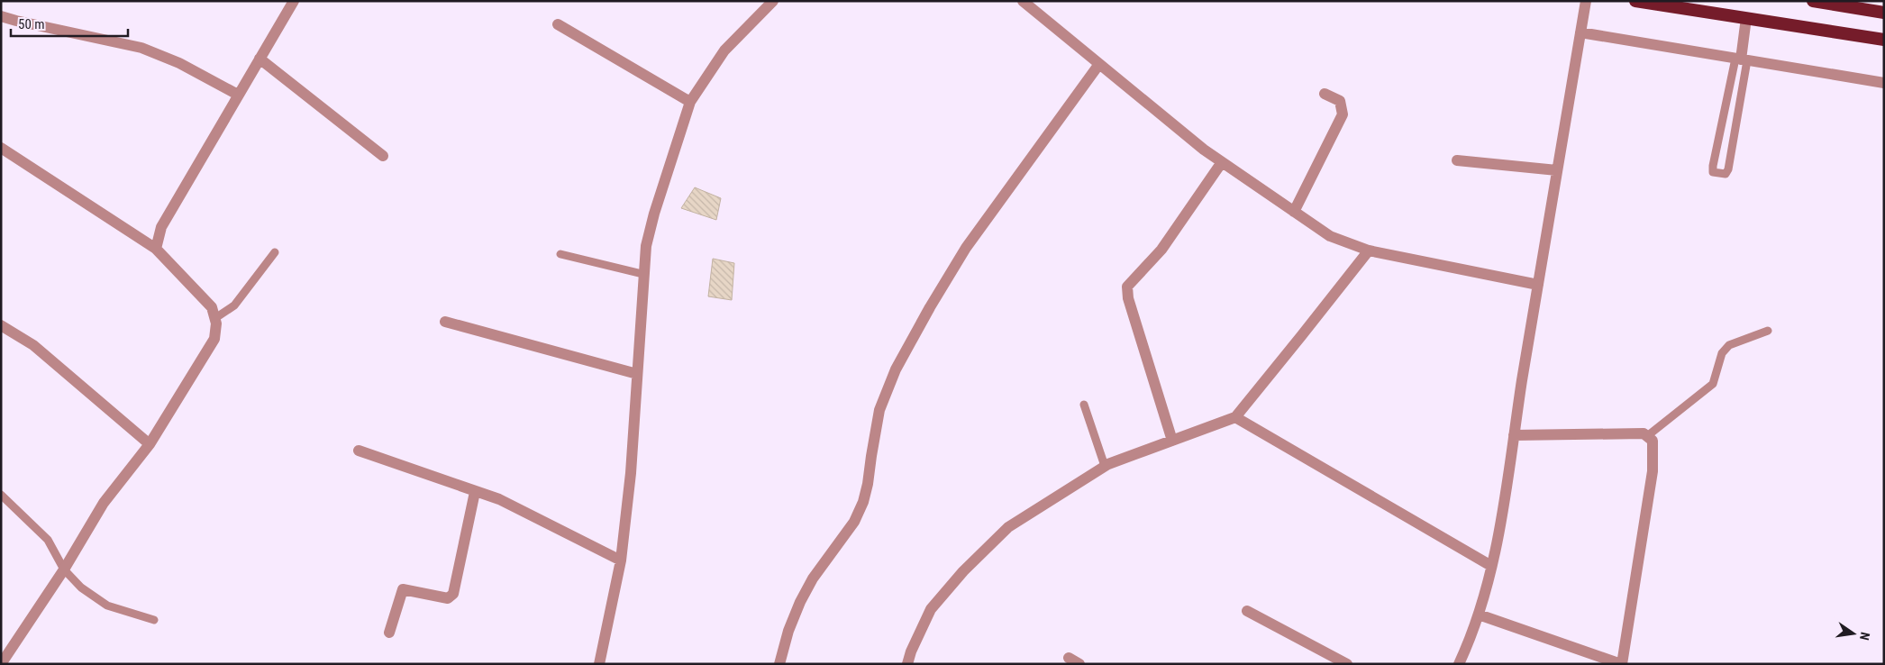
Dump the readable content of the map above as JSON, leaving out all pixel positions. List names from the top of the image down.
{
  "scale_bar": "50 m",
  "north": "right"
}
